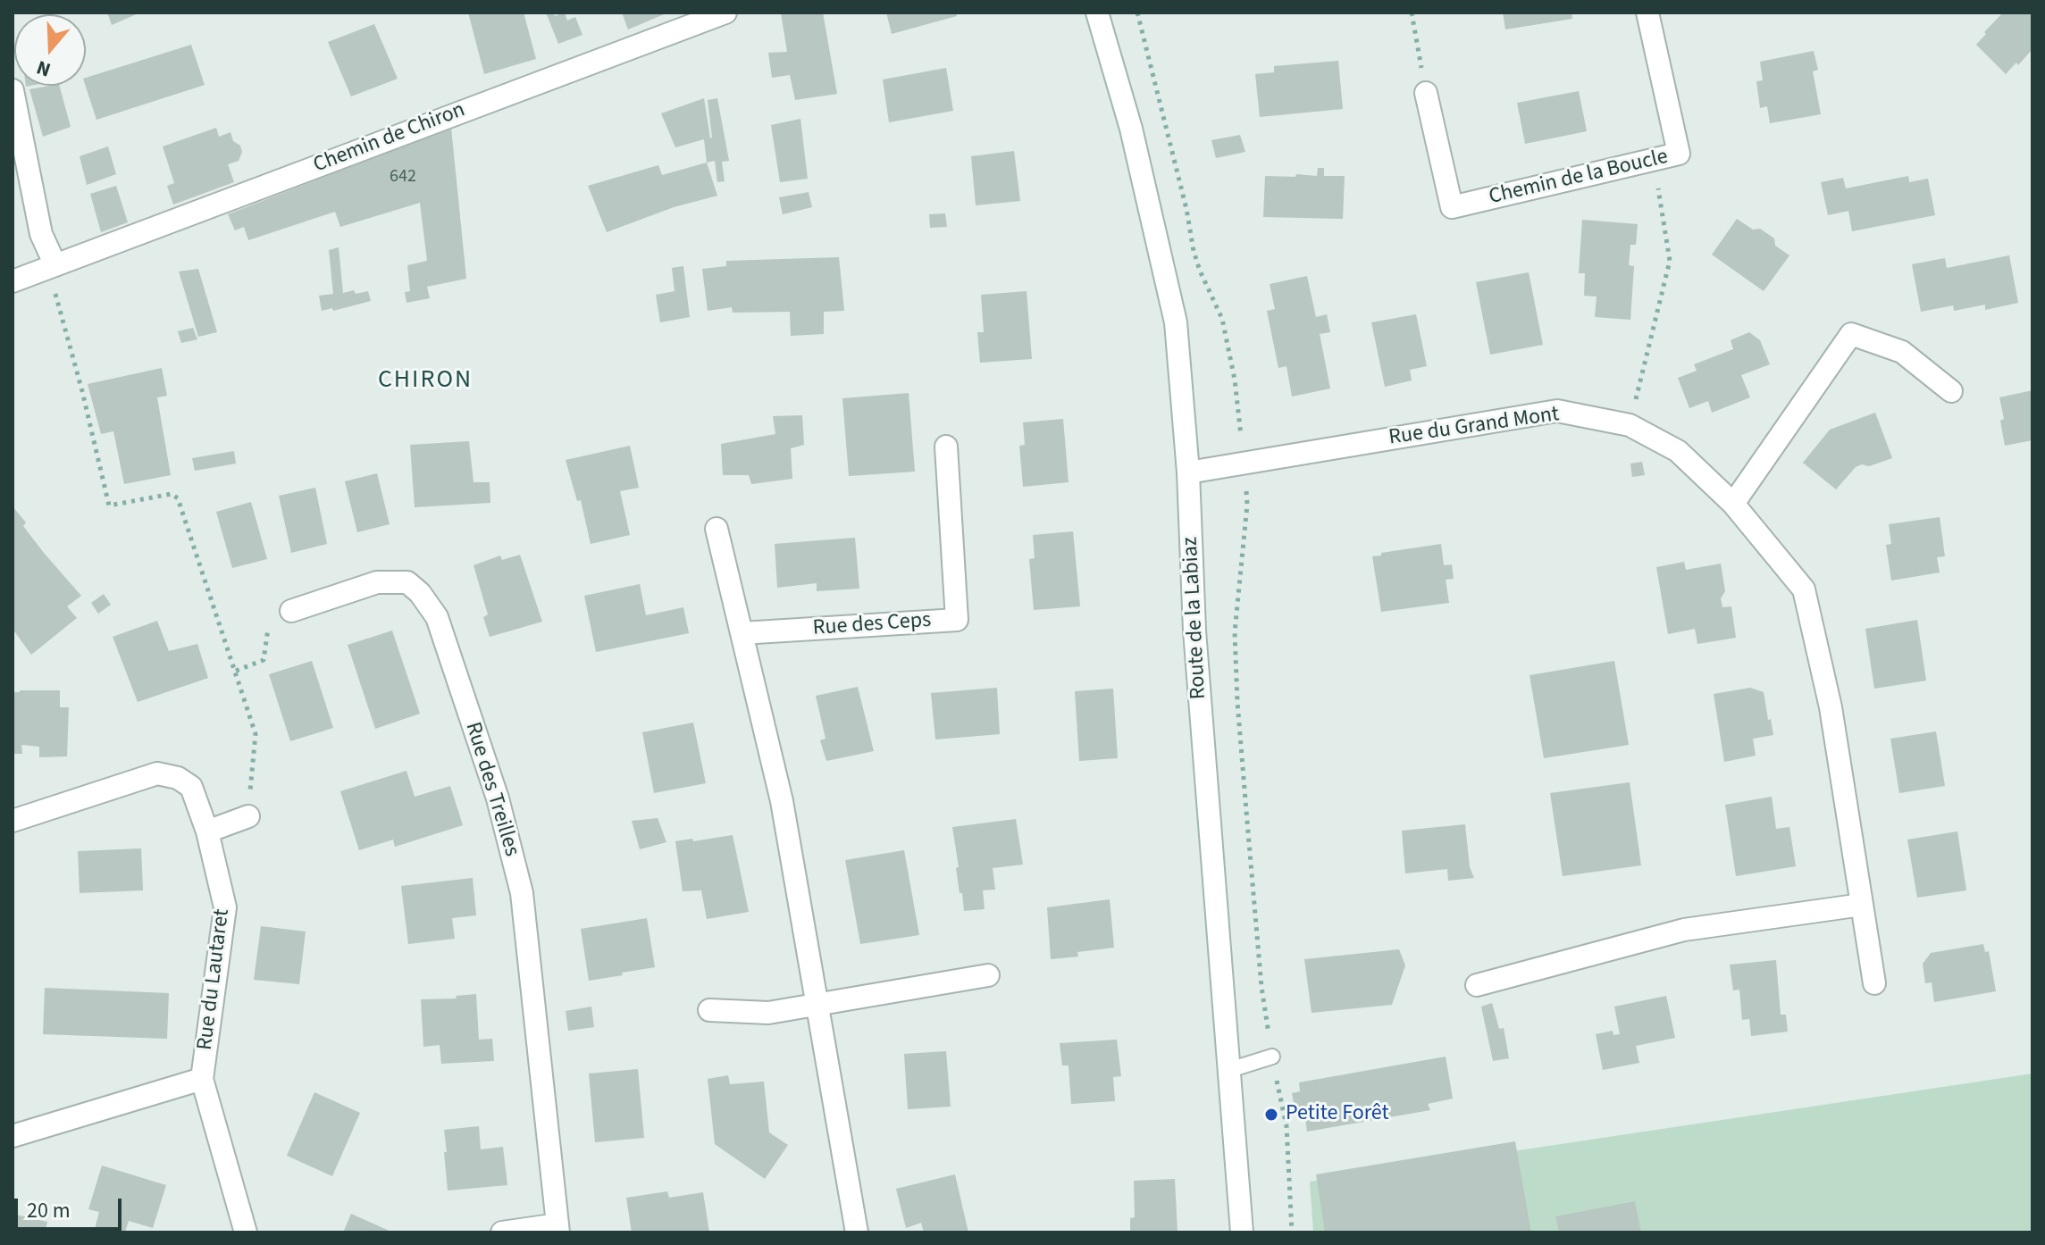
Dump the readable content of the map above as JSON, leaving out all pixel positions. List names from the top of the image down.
{
  "streets": {
    "street": [
      "Chemin de Chiron",
      "Chemin de la Boucle",
      "Rue du Grand Mont",
      "Route de la Labiaz",
      "Rue des Ceps",
      "Rue des Treilles",
      "Rue du Lautaret"
    ]
  },
  "crossings": [
    ["Rue du Grand Mont", "Route de la Labiaz"]
  ],
  "districts": ["CHIRON"],
  "places": ["Petite Forêt"],
  "house_numbers": ["642"],
  "scale_bar": "20 m",
  "north": "bottom"
}
